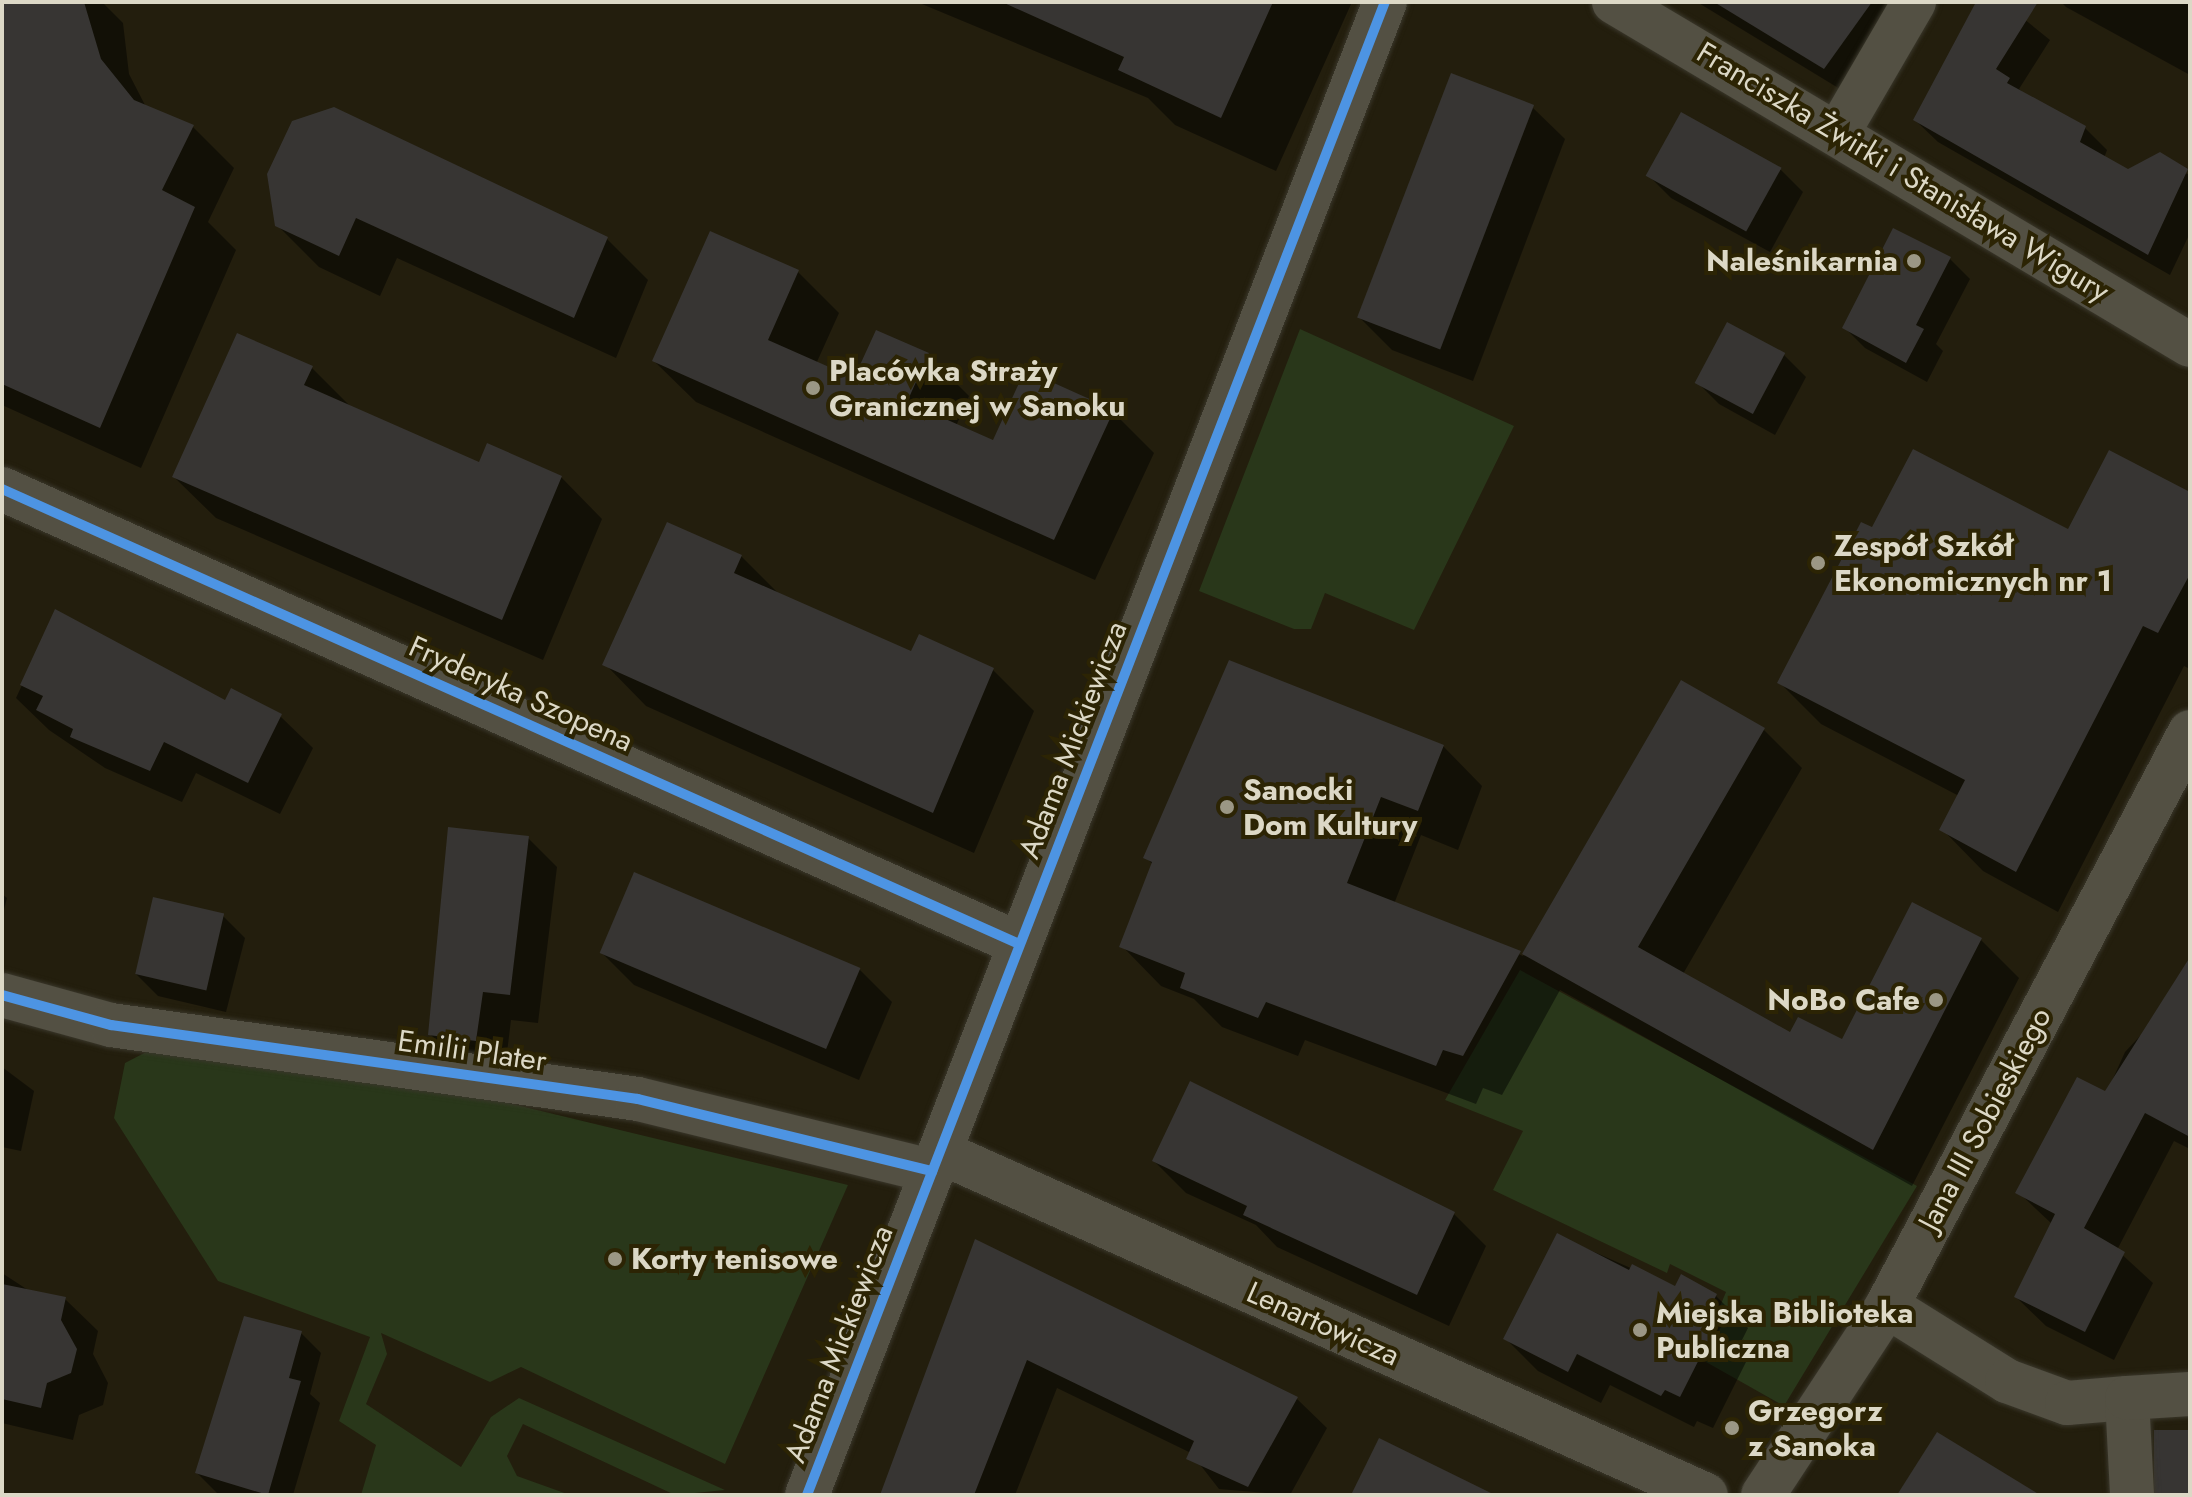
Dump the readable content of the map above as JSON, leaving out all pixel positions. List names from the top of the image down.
{
  "streets": {
    "street": [
      "Franciszka Żwirki i Stanisława Wigury",
      "Fryderyka Szopena",
      "Adama Mickiewicza",
      "Emilii Plater",
      "Jana III Sobieskiego",
      "Lenartowicza"
    ]
  },
  "crossings": [
    ["Fryderyka Szopena", "Adama Mickiewicza"],
    ["Adama Mickiewicza", "Emilii Plater"],
    ["Adama Mickiewicza", "Lenartowicza"],
    ["Emilii Plater", "Lenartowicza"]
  ],
  "places": [
    "Naleśnikarnia",
    "Placówka Straży Granicznej w Sanoku",
    "Zespół Szkół Ekonomicznych nr 1",
    "Sanocki Dom Kultury",
    "NoBo Cafe",
    "Korty tenisowe",
    "Miejska Biblioteka Publiczna",
    "Grzegorz z Sanoka"
  ]
}
